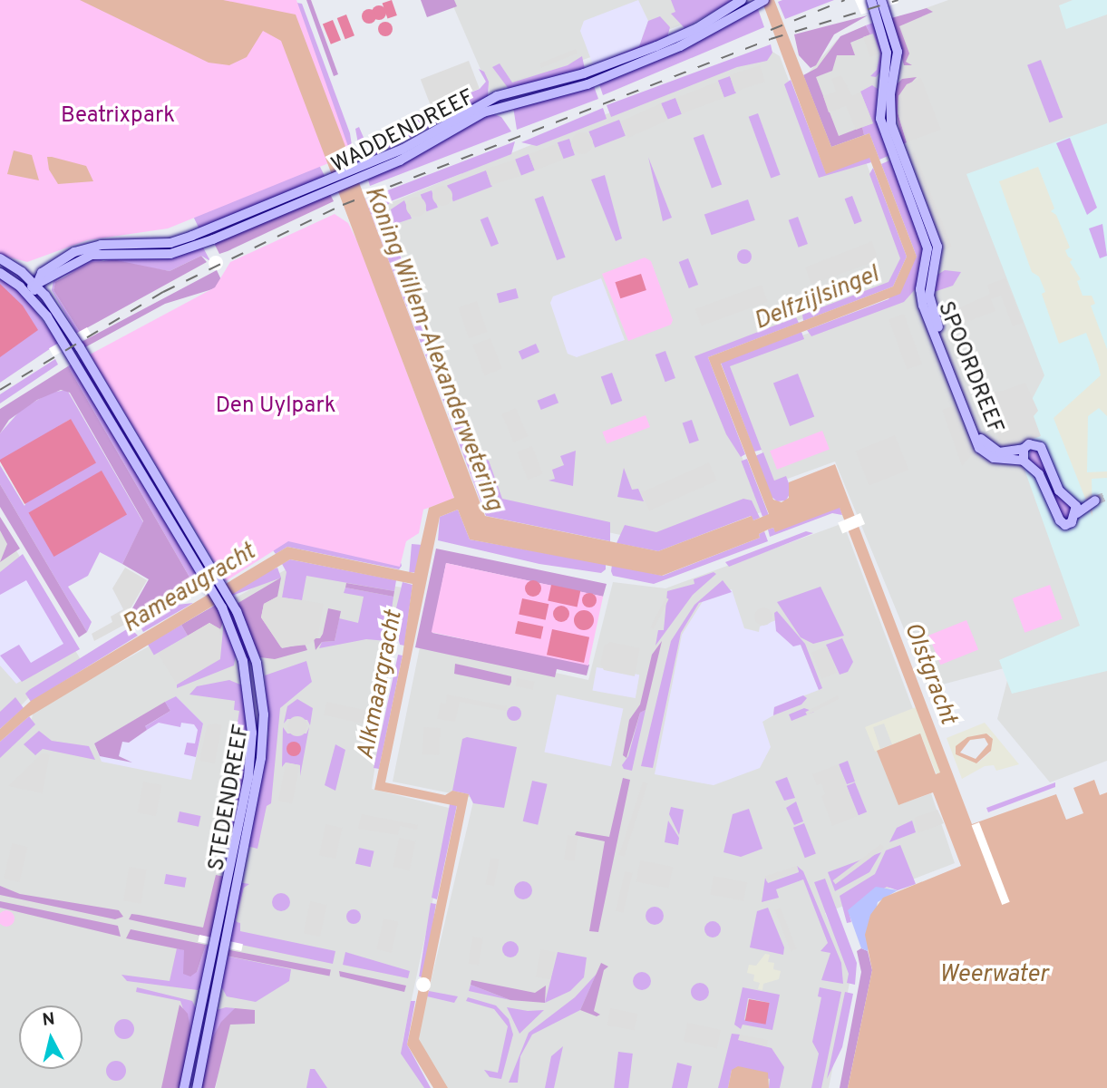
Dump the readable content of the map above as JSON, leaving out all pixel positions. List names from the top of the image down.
{
  "streets": {
    "main road": ["WADDENDREEF", "SPOORDREEF", "STEDENDREEF"]
  },
  "crossings": [
    ["WADDENDREEF", "STEDENDREEF"]
  ],
  "water": [
    "Delfzijlsingel",
    "Koning Willem-Alexanderwetering",
    "Rameaugracht",
    "Olstgracht",
    "Alkmaargracht",
    "Weerwater"
  ],
  "parks": ["Beatrixpark", "Den Uylpark"],
  "north": "top"
}
